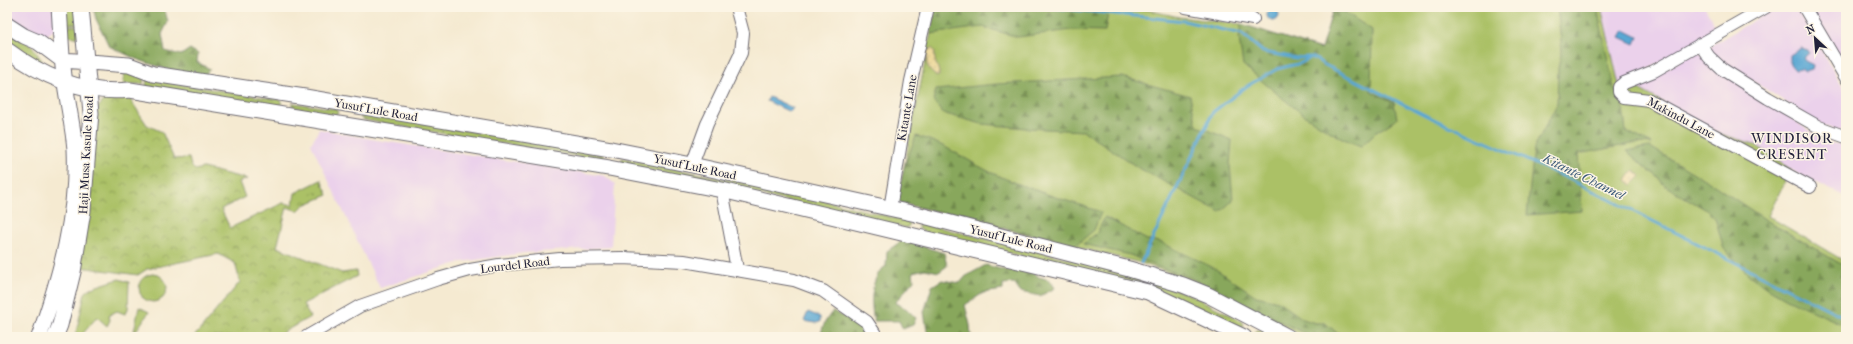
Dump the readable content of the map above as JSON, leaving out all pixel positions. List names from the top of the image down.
{
  "streets": {
    "main road": ["Yusuf Lule Road", "Haji Musa Kasule Road"],
    "street": ["Kitante Lane", "Makindu Lane", "Lourdel Road"]
  },
  "crossings": [
    ["Kitante Lane", "Yusuf Lule Road"],
    ["Yusuf Lule Road", "Haji Musa Kasule Road"]
  ],
  "districts": ["WINDISOR CRESENT"],
  "water": ["Kitante Channel"],
  "north": "top left"
}
